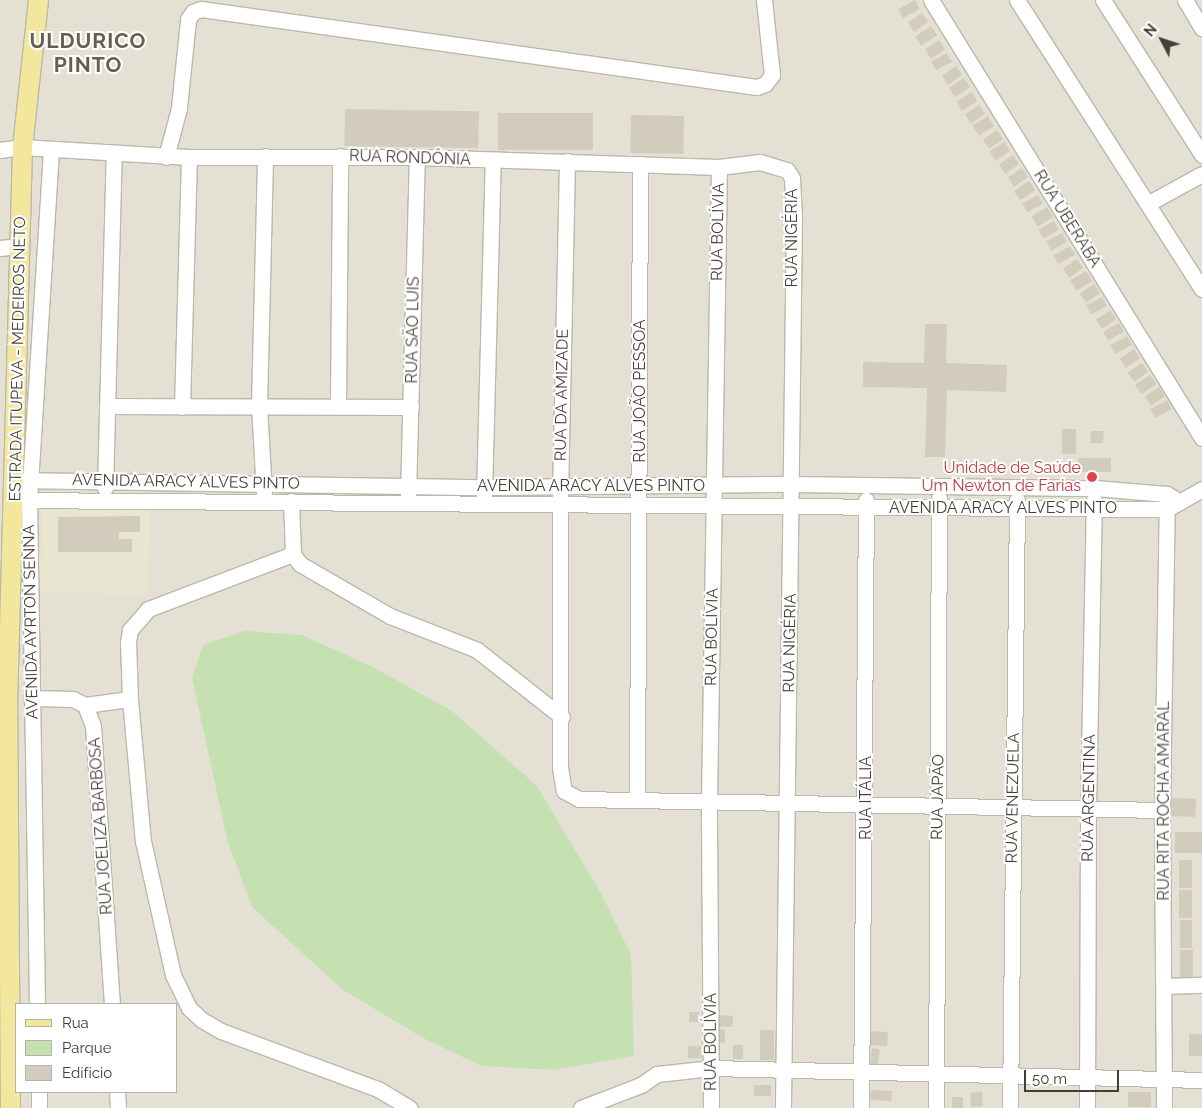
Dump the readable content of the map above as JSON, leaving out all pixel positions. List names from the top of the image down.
{
  "streets": {
    "main road": ["ESTRADA ITUPEVA - MEDEIROS NETO"],
    "street": [
      "RUA RONDÔNIA",
      "RUA UBERABA",
      "RUA BOLÍVIA",
      "RUA NIGÉRIA",
      "RUA SÃO LUIS",
      "RUA JOÃO PESSOA",
      "RUA DA AMIZADE",
      "AVENIDA ARACY ALVES PINTO",
      "AVENIDA AYRTON SENNA",
      "RUA JAPÃO",
      "RUA ITÁLIA",
      "RUA VENEZUELA",
      "RUA ARGENTINA",
      "RUA RITA ROCHA AMARAL",
      "RUA JOELIZA BARBOSA"
    ]
  },
  "crossings": [
    ["RUA RONDÔNIA", "RUA BOLÍVIA"],
    ["RUA RONDÔNIA", "RUA NIGÉRIA"],
    ["RUA RONDÔNIA", "RUA SÃO LUIS"],
    ["RUA RONDÔNIA", "ESTRADA ITUPEVA - MEDEIROS NETO"],
    ["RUA RONDÔNIA", "RUA JOÃO PESSOA"],
    ["RUA RONDÔNIA", "RUA DA AMIZADE"],
    ["RUA BOLÍVIA", "AVENIDA ARACY ALVES PINTO"],
    ["RUA NIGÉRIA", "AVENIDA ARACY ALVES PINTO"],
    ["RUA SÃO LUIS", "AVENIDA ARACY ALVES PINTO"],
    ["ESTRADA ITUPEVA - MEDEIROS NETO", "AVENIDA ARACY ALVES PINTO"],
    ["ESTRADA ITUPEVA - MEDEIROS NETO", "AVENIDA AYRTON SENNA"],
    ["RUA JOÃO PESSOA", "RUA DA AMIZADE"],
    ["RUA JOÃO PESSOA", "AVENIDA ARACY ALVES PINTO"],
    ["RUA DA AMIZADE", "AVENIDA ARACY ALVES PINTO"],
    ["AVENIDA ARACY ALVES PINTO", "AVENIDA AYRTON SENNA"],
    ["AVENIDA ARACY ALVES PINTO", "RUA JAPÃO"],
    ["AVENIDA ARACY ALVES PINTO", "RUA ITÁLIA"],
    ["AVENIDA ARACY ALVES PINTO", "RUA VENEZUELA"],
    ["AVENIDA ARACY ALVES PINTO", "RUA ARGENTINA"],
    ["AVENIDA ARACY ALVES PINTO", "RUA RITA ROCHA AMARAL"]
  ],
  "districts": ["ULDURICO PINTO"],
  "places": ["Unidade de Saúde Um Newton de Farias"],
  "legend": ["Rua", "Parque", "Edifício"],
  "scale_bar": "50 m",
  "north": "top left"
}
